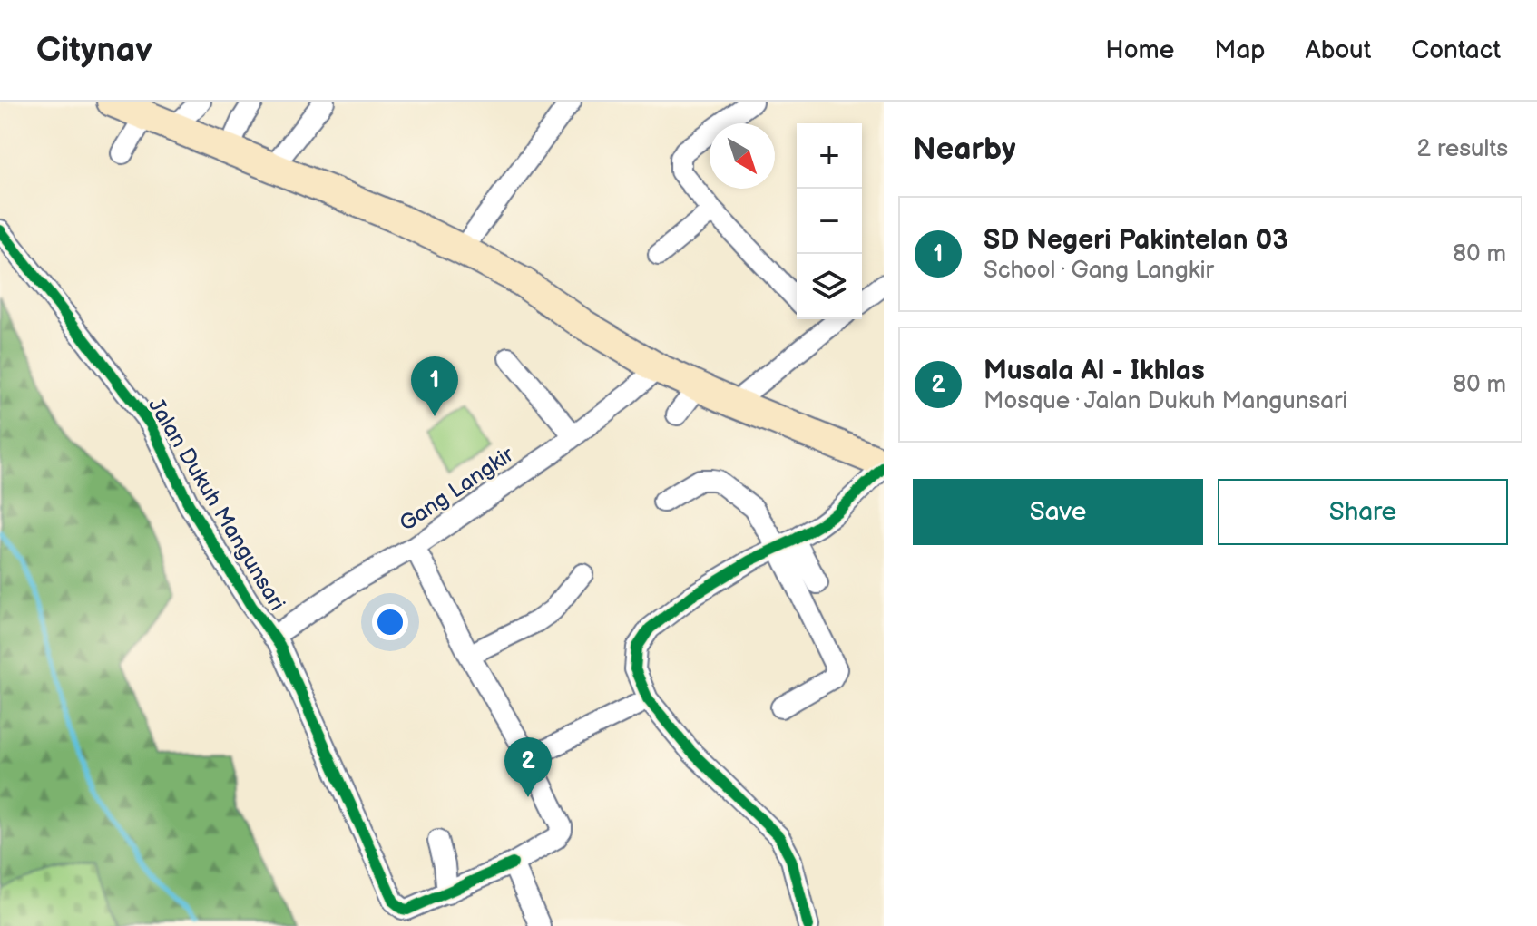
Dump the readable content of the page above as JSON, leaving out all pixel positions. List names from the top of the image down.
{
  "streets": {
    "street": ["Gang Langkir", "Jalan Dukuh Mangunsari"]
  },
  "crossings": [
    ["Gang Langkir", "Jalan Dukuh Mangunsari"]
  ],
  "north": "bottom right",
  "page": {
    "header": "Citynav",
    "nav": [
      "Home",
      "Map",
      "About",
      "Contact"
    ],
    "heading": ["Nearby", "2 results"],
    "map_buttons": ["+", "−"],
    "list": [
      {
        "mark": "1",
        "name": "SD Negeri Pakintelan 03",
        "note": "School · Gang Langkir",
        "value": "80 m"
      },
      {
        "mark": "2",
        "name": "Musala Al - Ikhlas",
        "note": "Mosque · Jalan Dukuh Mangunsari",
        "value": "80 m"
      }
    ],
    "pins": ["1", "2"],
    "buttons": ["Save", "Share"]
  }
}
